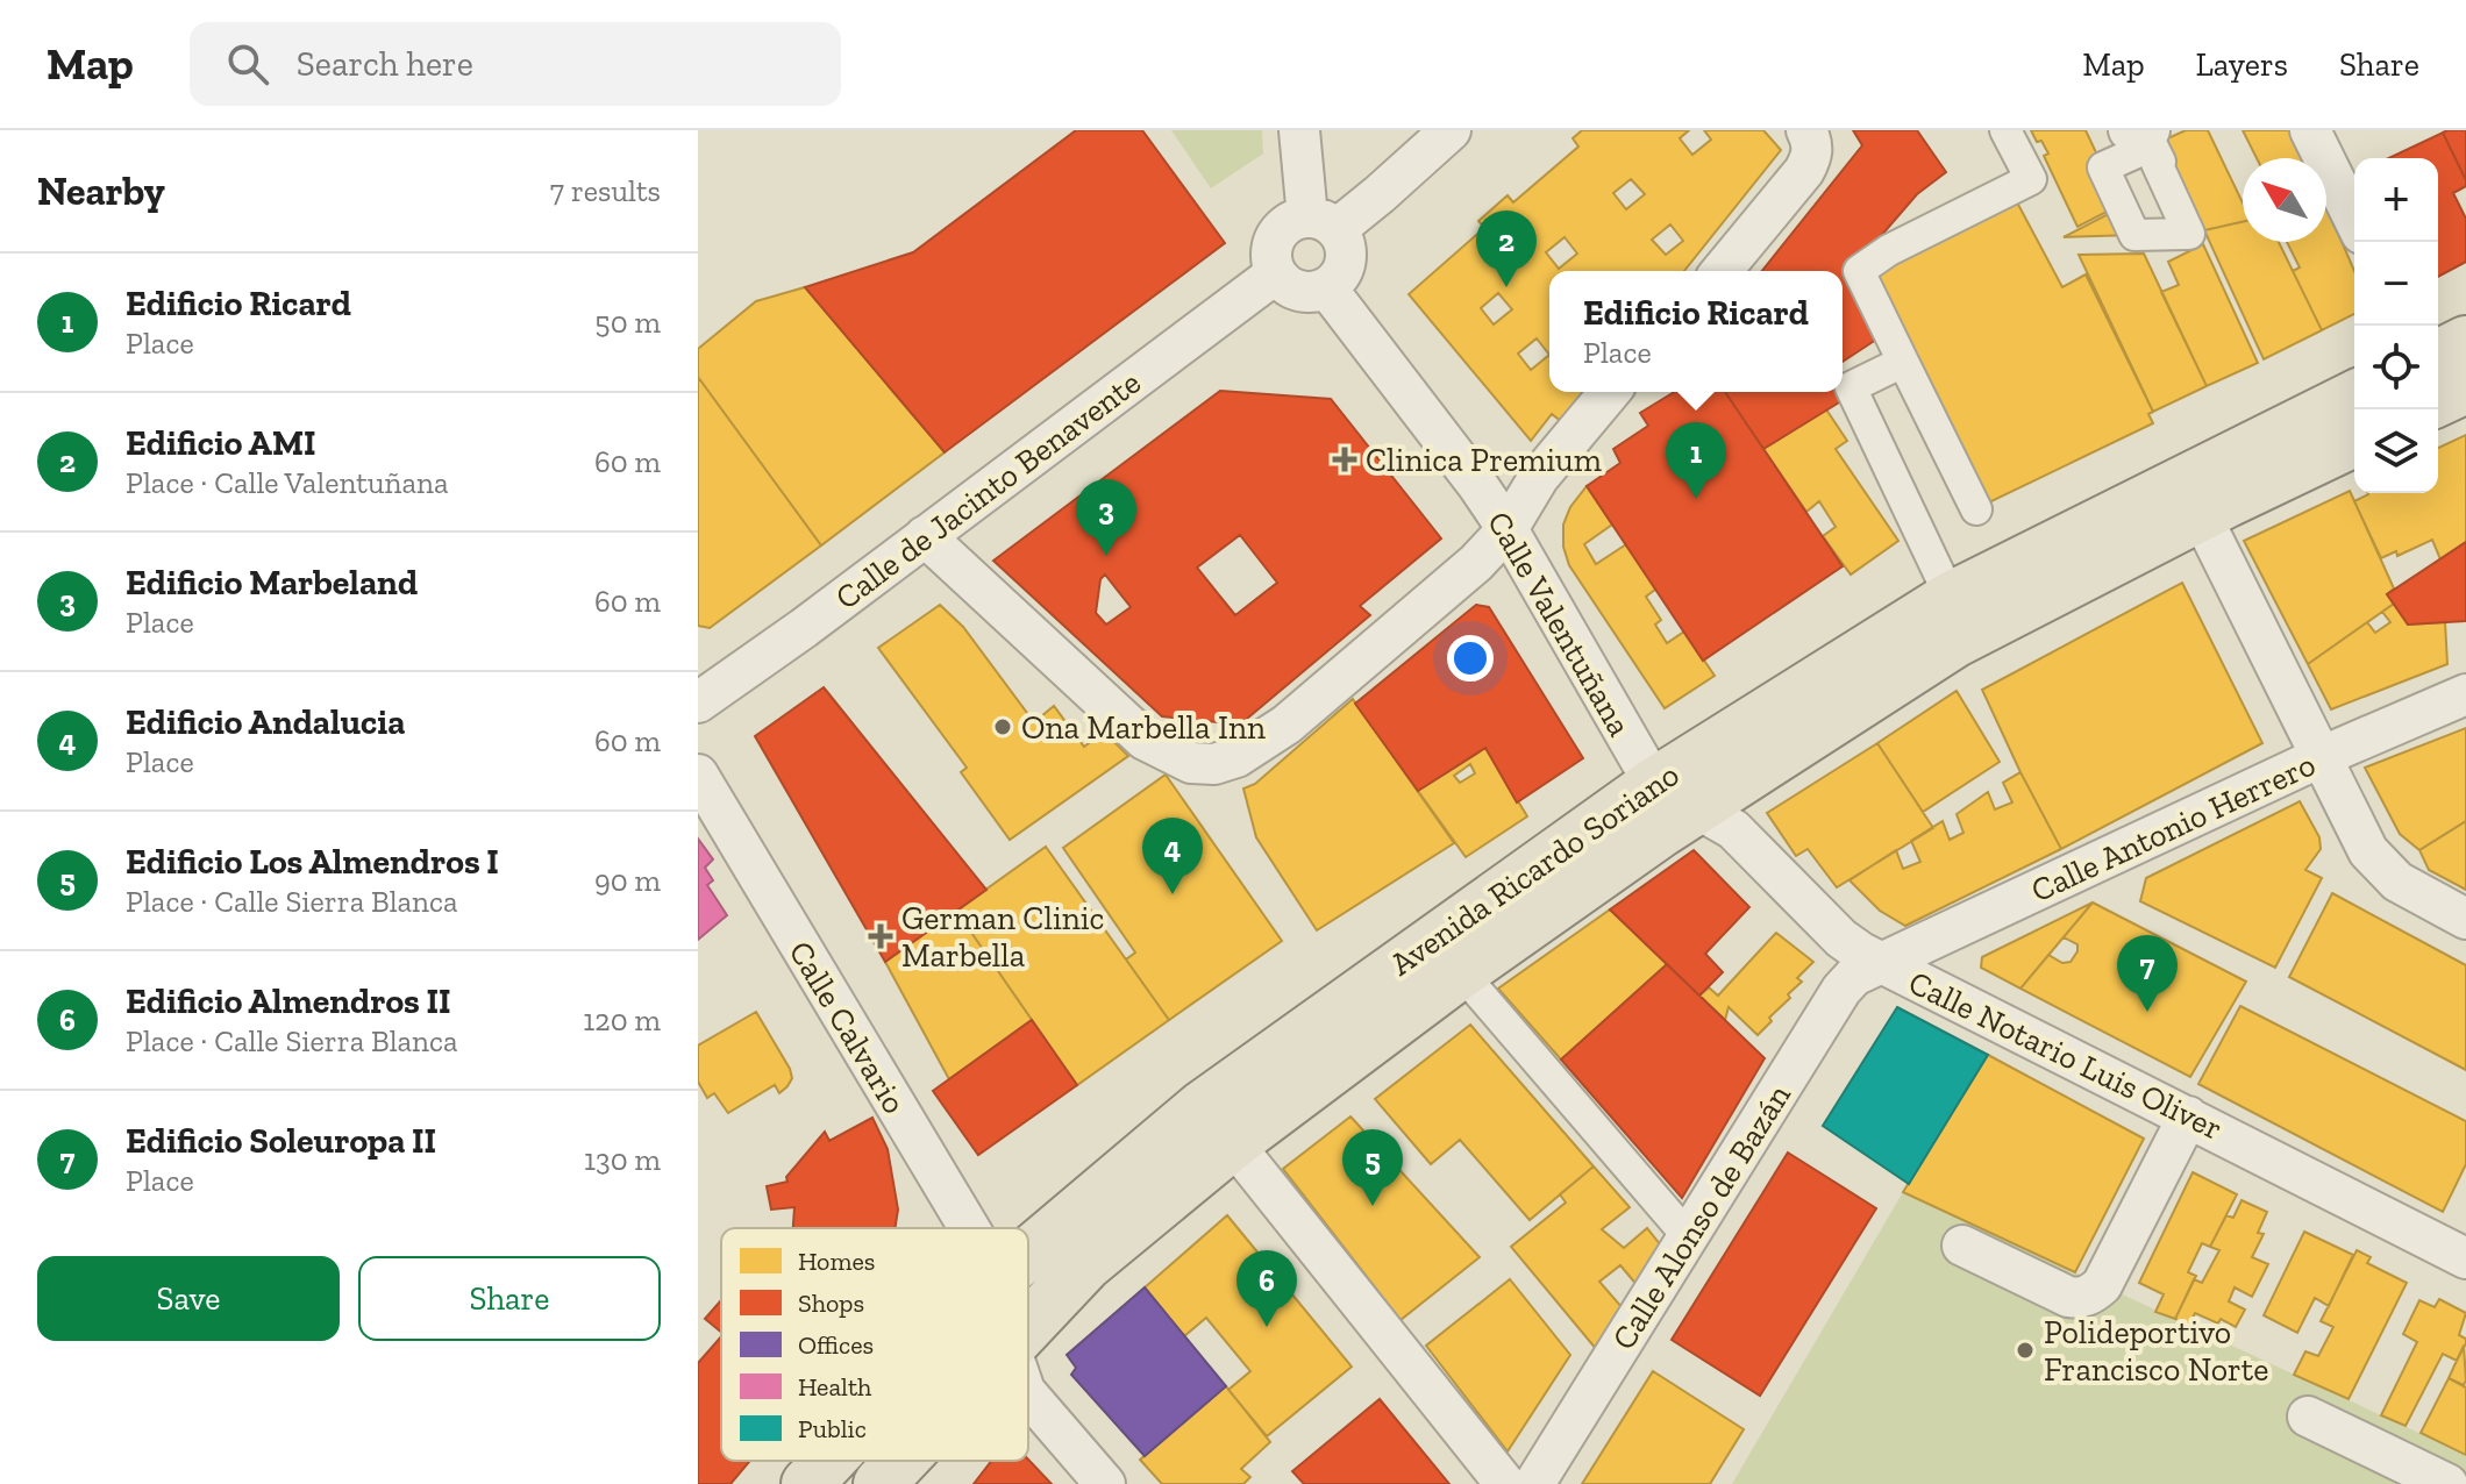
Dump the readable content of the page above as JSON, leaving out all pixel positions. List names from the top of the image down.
{
  "streets": {
    "main road": ["Avenida Ricardo Soriano"],
    "street": [
      "Calle de Jacinto Benavente",
      "Calle Valentuñana",
      "Calle Antonio Herrero",
      "Calle Calvario",
      "Calle Notario Luis Oliver",
      "Calle Alonso de Bazán"
    ]
  },
  "crossings": [
    ["Calle de Jacinto Benavente", "Calle Valentuñana"],
    ["Calle Valentuñana", "Avenida Ricardo Soriano"],
    ["Calle Valentuñana", "Calle Notario Luis Oliver"],
    ["Calle Antonio Herrero", "Calle Notario Luis Oliver"],
    ["Calle Antonio Herrero", "Calle Alonso de Bazán"],
    ["Avenida Ricardo Soriano", "Calle Notario Luis Oliver"],
    ["Calle Notario Luis Oliver", "Calle Alonso de Bazán"]
  ],
  "places": {
    "health": ["Clinica Premium", "German Clinic Marbella"],
    "other": ["Ona Marbella Inn", "Polideportivo Francisco Norte"]
  },
  "legend": [
    "Homes",
    "Shops",
    "Offices",
    "Health",
    "Public"
  ],
  "north": "top left",
  "page": {
    "header": "Map",
    "search": "Search here",
    "nav": ["Map", "Layers", "Share"],
    "heading": ["Nearby", "7 results"],
    "map_buttons": ["+", "−"],
    "pins": [
      "2",
      "1",
      "3",
      "4",
      "7",
      "5",
      "6"
    ],
    "list": [
      {
        "mark": "1",
        "name": "Edificio Ricard",
        "note": "Place",
        "value": "50 m"
      },
      {
        "mark": "2",
        "name": "Edificio AMI",
        "note": "Place · Calle Valentuñana",
        "value": "60 m"
      },
      {
        "mark": "3",
        "name": "Edificio Marbeland",
        "note": "Place",
        "value": "60 m"
      },
      {
        "mark": "4",
        "name": "Edificio Andalucia",
        "note": "Place",
        "value": "60 m"
      },
      {
        "mark": "5",
        "name": "Edificio Los Almendros I",
        "note": "Place · Calle Sierra Blanca",
        "value": "90 m"
      },
      {
        "mark": "6",
        "name": "Edificio Almendros II",
        "note": "Place · Calle Sierra Blanca",
        "value": "120 m"
      },
      {
        "mark": "7",
        "name": "Edificio Soleuropa II",
        "note": "Place",
        "value": "130 m"
      }
    ],
    "popup": ["Edificio Ricard", "Place"],
    "buttons": ["Save", "Share"]
  }
}
